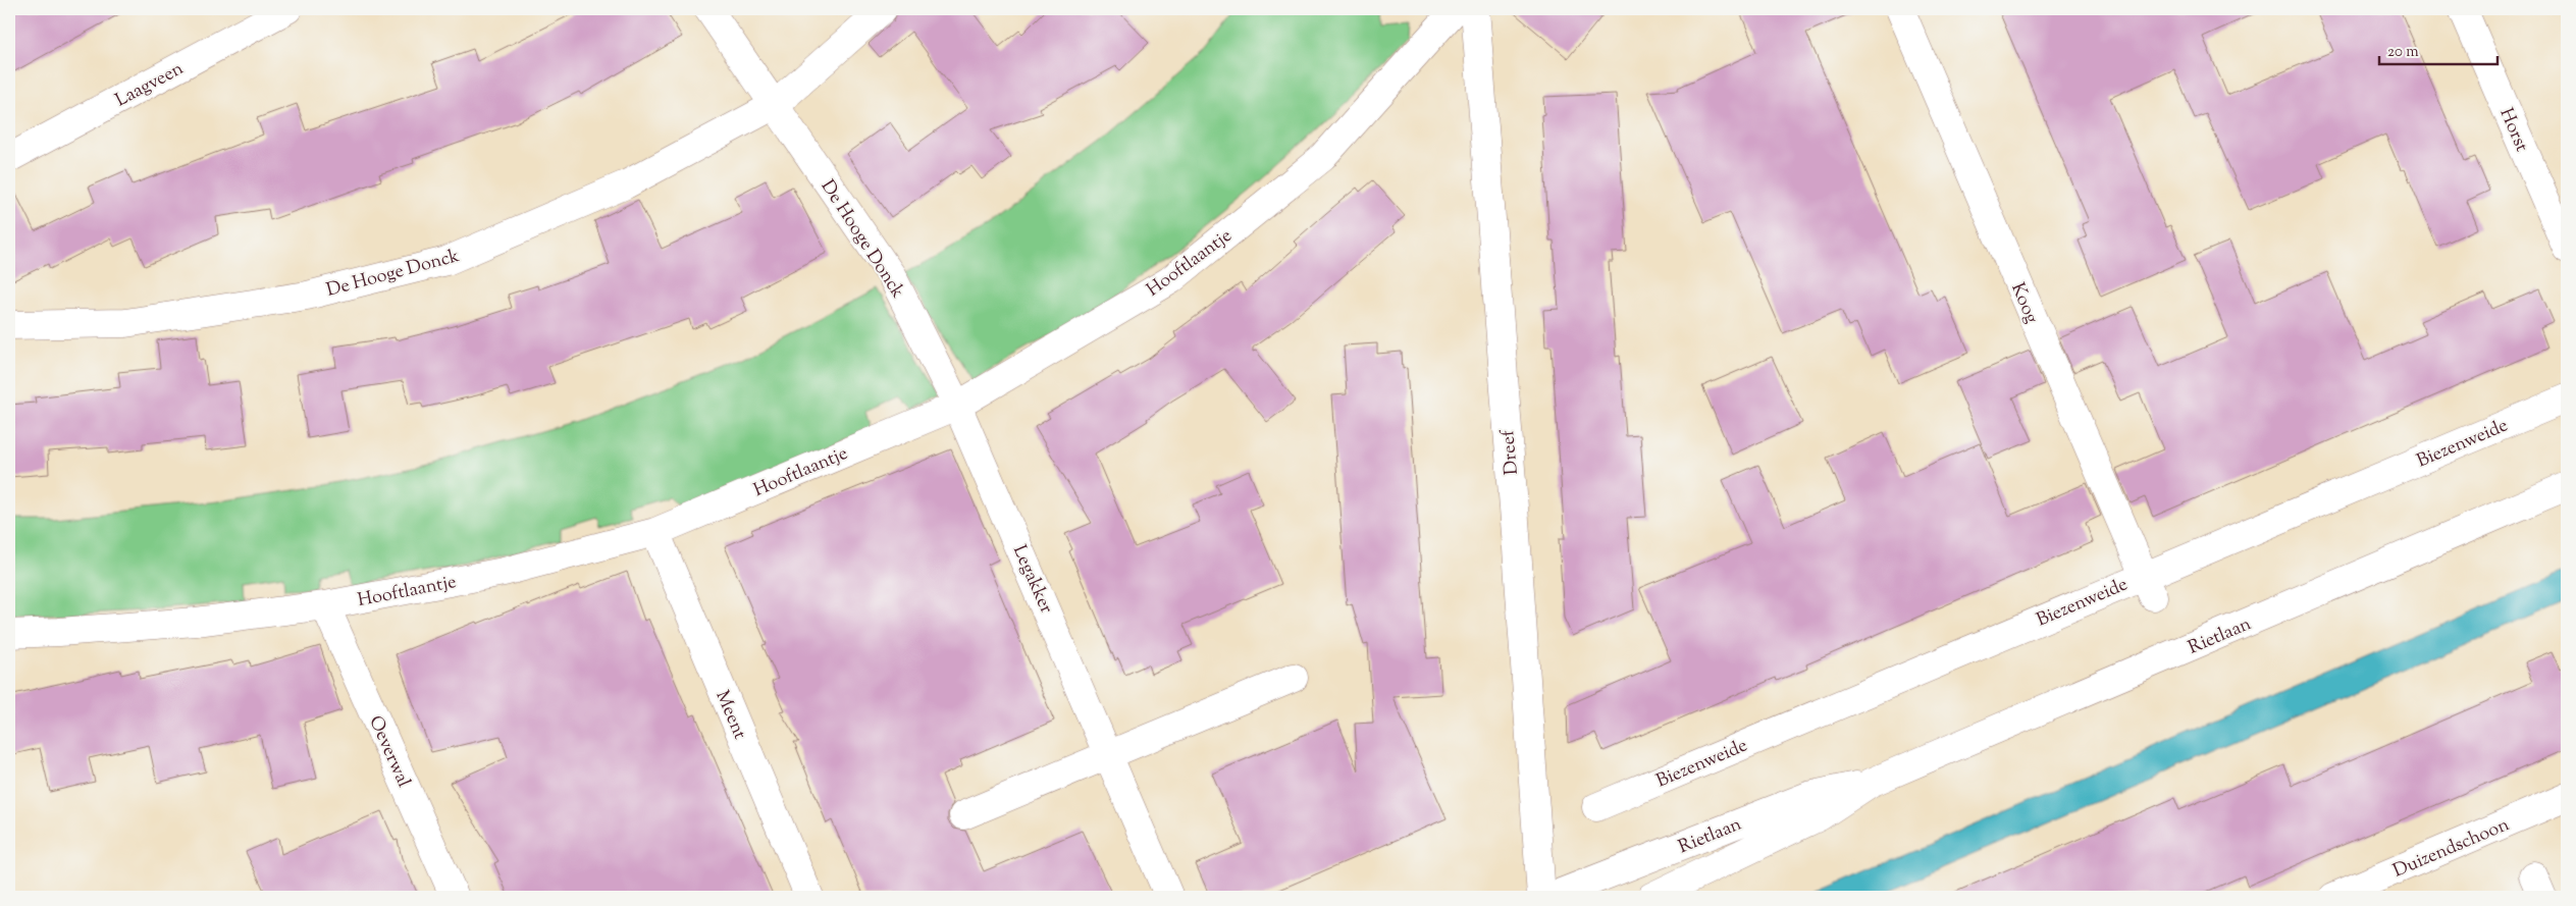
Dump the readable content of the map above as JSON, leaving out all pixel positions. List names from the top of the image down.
{
  "streets": {
    "street": [
      "Laagveen",
      "Horst",
      "De Hooge Donck",
      "Hooftlaantje",
      "Koog",
      "Biezenweide",
      "Dreef",
      "Legakker",
      "Rietlaan",
      "Meent",
      "Oeverwal",
      "Duizendschoon"
    ]
  },
  "crossings": [
    ["De Hooge Donck", "Hooftlaantje"],
    ["De Hooge Donck", "Legakker"],
    ["Hooftlaantje", "Legakker"],
    ["Hooftlaantje", "Meent"],
    ["Hooftlaantje", "Oeverwal"],
    ["Koog", "Biezenweide"]
  ],
  "scale_bar": "20 m"
}
